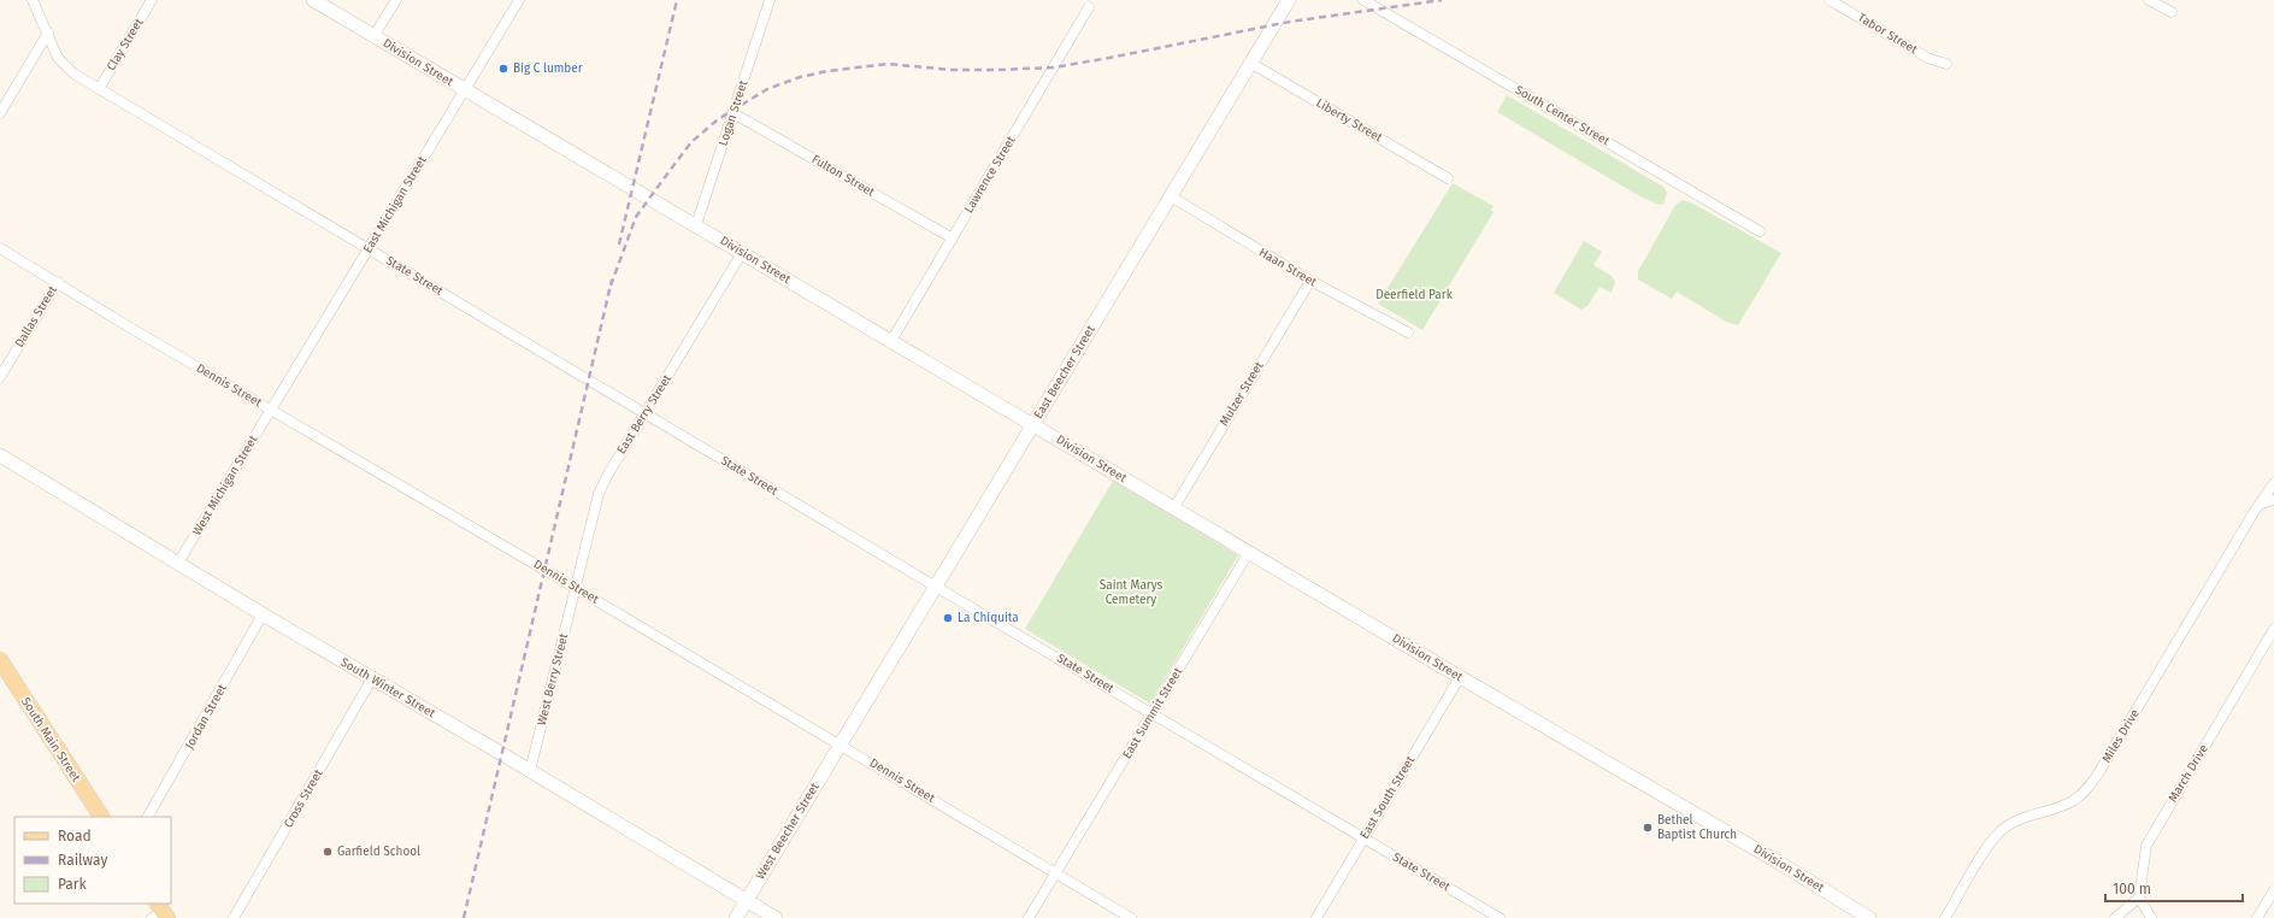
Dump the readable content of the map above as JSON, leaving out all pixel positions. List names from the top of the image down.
{
  "streets": {
    "main road": ["South Main Street"],
    "street": [
      "Tabor Street",
      "Clay Street",
      "Division Street",
      "Logan Street",
      "South Center Street",
      "Liberty Street",
      "Lawrence Street",
      "Fulton Street",
      "East Michigan Street",
      "Haan Street",
      "State Street",
      "Dallas Street",
      "East Beecher Street",
      "Dennis Street",
      "Mulzer Street",
      "East Berry Street",
      "West Michigan Street",
      "West Berry Street",
      "South Winter Street",
      "East Summit Street",
      "Jordan Street",
      "Miles Drive",
      "March Drive",
      "East South Street",
      "Cross Street",
      "West Beecher Street"
    ]
  },
  "crossings": [
    ["Clay Street", "State Street"],
    ["Division Street", "Logan Street"],
    ["Division Street", "Lawrence Street"],
    ["Division Street", "East Michigan Street"],
    ["Division Street", "East Beecher Street"],
    ["Division Street", "Mulzer Street"],
    ["Division Street", "East Berry Street"],
    ["Division Street", "East Summit Street"],
    ["Division Street", "East South Street"],
    ["Logan Street", "Fulton Street"],
    ["Liberty Street", "East Beecher Street"],
    ["Lawrence Street", "Fulton Street"],
    ["East Michigan Street", "State Street"],
    ["East Michigan Street", "Dennis Street"],
    ["East Michigan Street", "West Michigan Street"],
    ["Haan Street", "East Beecher Street"],
    ["Haan Street", "Mulzer Street"],
    ["State Street", "East Beecher Street"],
    ["State Street", "East Berry Street"],
    ["State Street", "East Summit Street"],
    ["State Street", "East South Street"],
    ["Dallas Street", "Dennis Street"],
    ["East Beecher Street", "Dennis Street"],
    ["East Beecher Street", "West Beecher Street"],
    ["Dennis Street", "East Berry Street"],
    ["Dennis Street", "West Michigan Street"],
    ["Dennis Street", "West Berry Street"],
    ["Dennis Street", "East Summit Street"],
    ["Dennis Street", "West Beecher Street"],
    ["East Berry Street", "West Berry Street"],
    ["West Michigan Street", "South Winter Street"],
    ["West Berry Street", "South Winter Street"],
    ["South Winter Street", "Jordan Street"],
    ["South Winter Street", "Cross Street"],
    ["South Winter Street", "West Beecher Street"]
  ],
  "parks": ["Deerfield Park", "Saint Marys Cemetery"],
  "places": [
    "Big C lumber",
    "La Chiquita",
    "Bethel Baptist Church",
    "Garfield School"
  ],
  "legend": ["Road", "Railway", "Park"],
  "scale_bar": "100 m"
}
